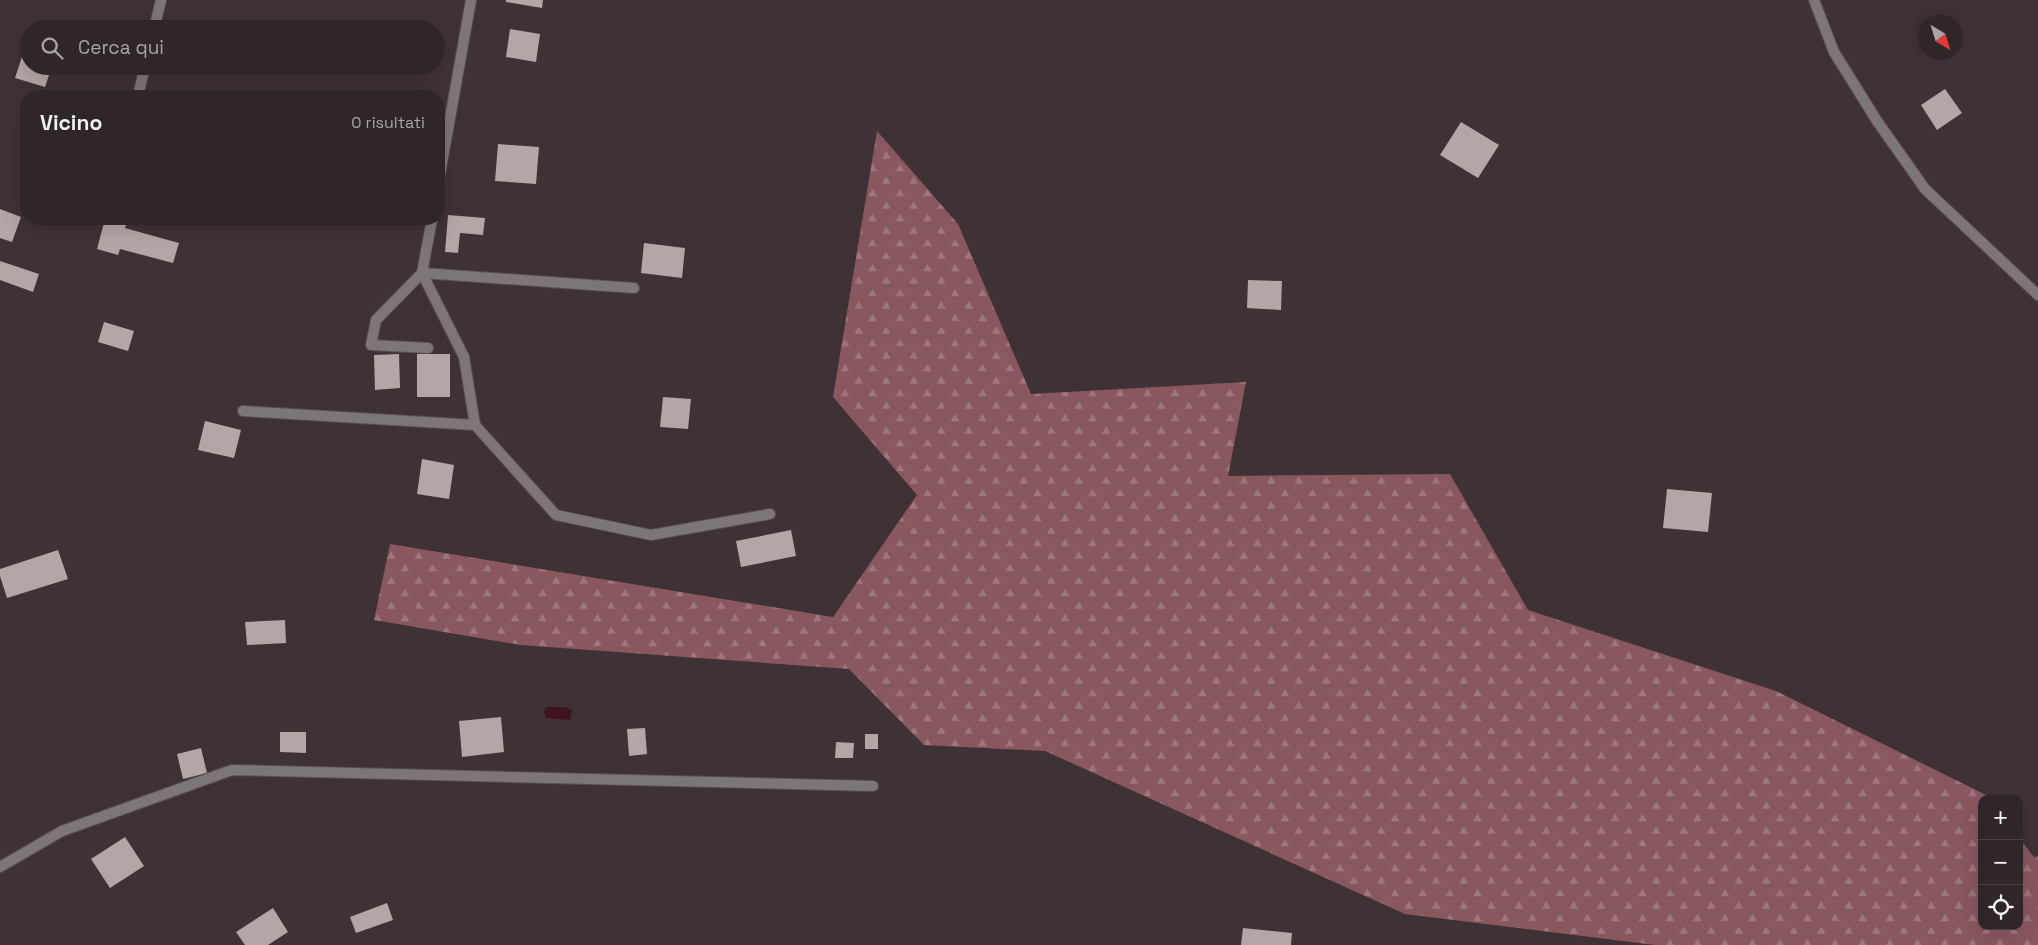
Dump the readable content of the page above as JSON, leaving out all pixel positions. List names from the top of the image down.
{
  "north": "bottom right",
  "page": {
    "search": "Cerca qui",
    "heading": ["Vicino", "0 risultati"],
    "map_buttons": ["+", "−"]
  }
}
